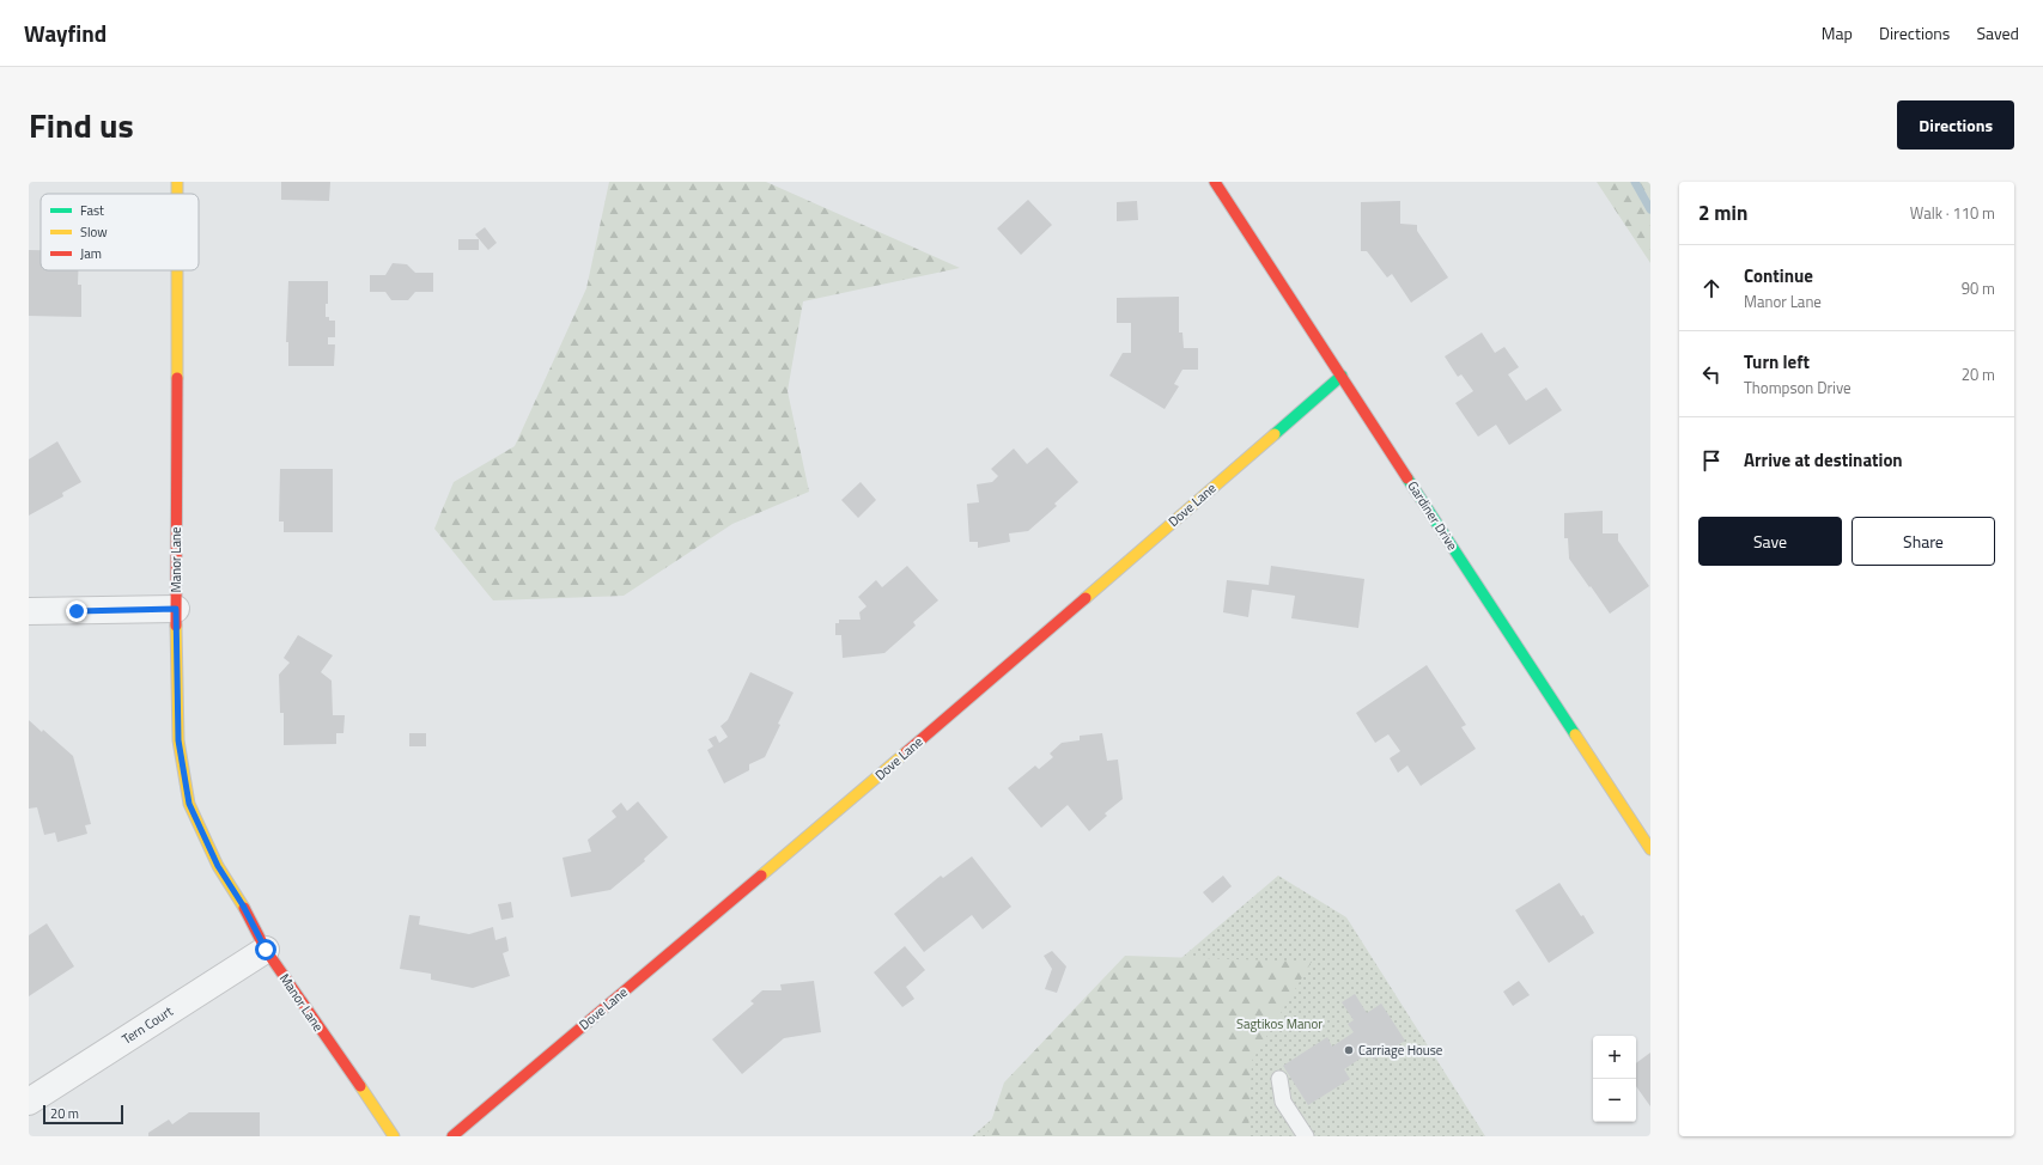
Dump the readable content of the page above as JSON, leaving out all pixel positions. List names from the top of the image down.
{
  "streets": {
    "street": [
      "Dove Lane",
      "Gardiner Drive",
      "Manor Lane",
      "Tern Court"
    ]
  },
  "crossings": [
    ["Dove Lane", "Gardiner Drive"],
    ["Manor Lane", "Tern Court"]
  ],
  "parks": ["Sagtikos Manor"],
  "places": ["Carriage House"],
  "legend": ["Fast", "Slow", "Jam"],
  "scale_bar": "20 m",
  "page": {
    "header": "Wayfind",
    "nav": ["Map", "Directions", "Saved"],
    "title": "Find us",
    "buttons": [
      "Directions",
      ["Save", "Share"]
    ],
    "heading": ["2 min", "Walk · 110 m"],
    "list": [
      ["Continue", "Manor Lane", "90 m"],
      ["Turn left", "Thompson Drive", "20 m"],
      "Arrive at destination"
    ],
    "map_buttons": ["+", "−"],
    "scale": "20 m"
  }
}
